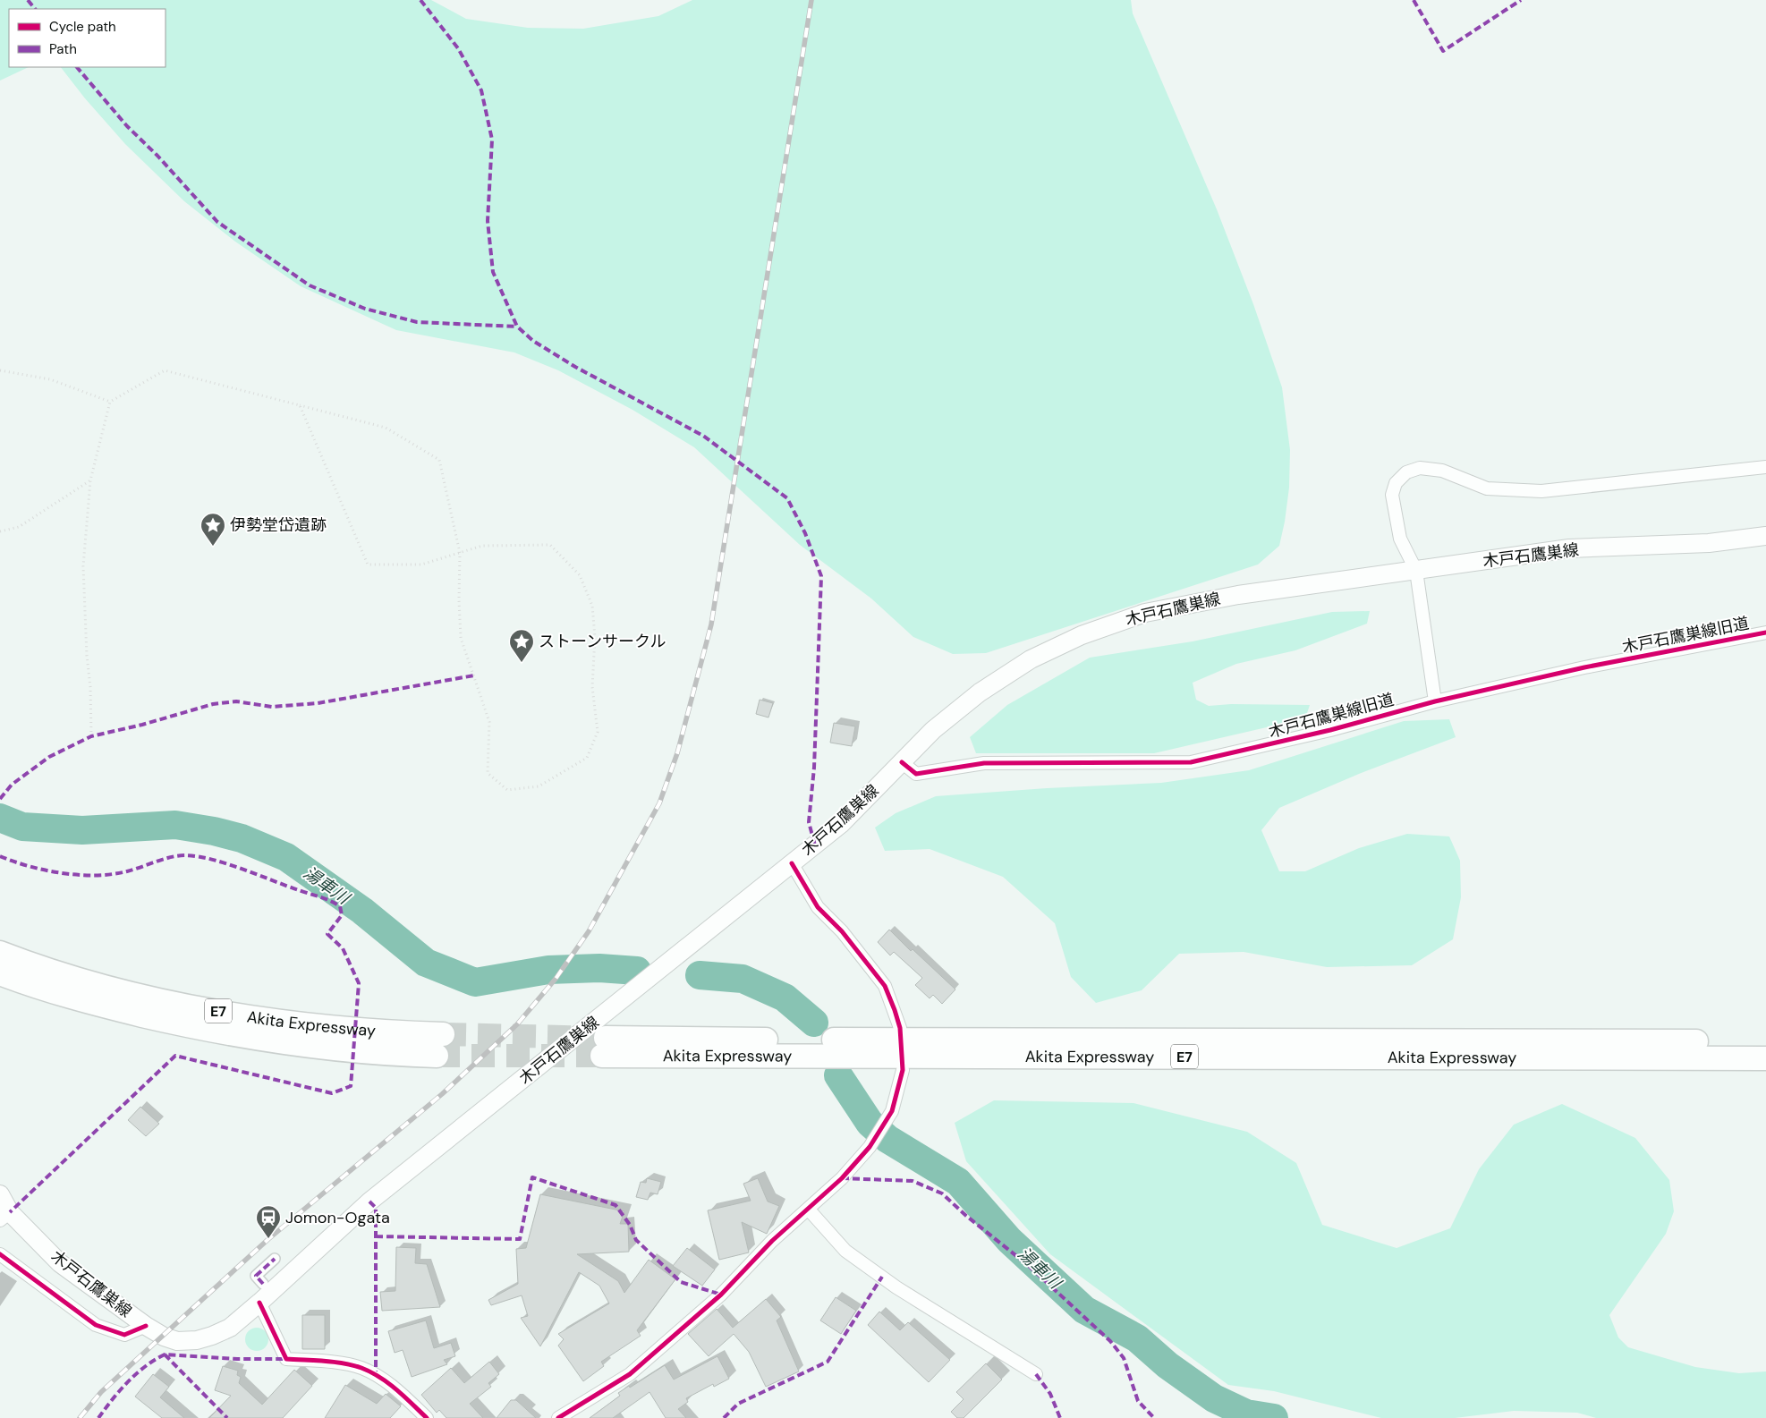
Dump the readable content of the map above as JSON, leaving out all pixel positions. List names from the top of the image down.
{
  "streets": {
    "highway": ["E7", "Akita Expressway"],
    "main road": ["木戸石鷹巣線"],
    "street": ["木戸石鷹巣線旧道"]
  },
  "crossings": [
    ["木戸石鷹巣線", "木戸石鷹巣線旧道"]
  ],
  "water": ["湯車川"],
  "places": {
    "place": ["伊勢堂岱遺跡", "ストーンサークル"],
    "station": ["Jomon-Ogata"]
  },
  "legend": ["Cycle path", "Path"]
}
